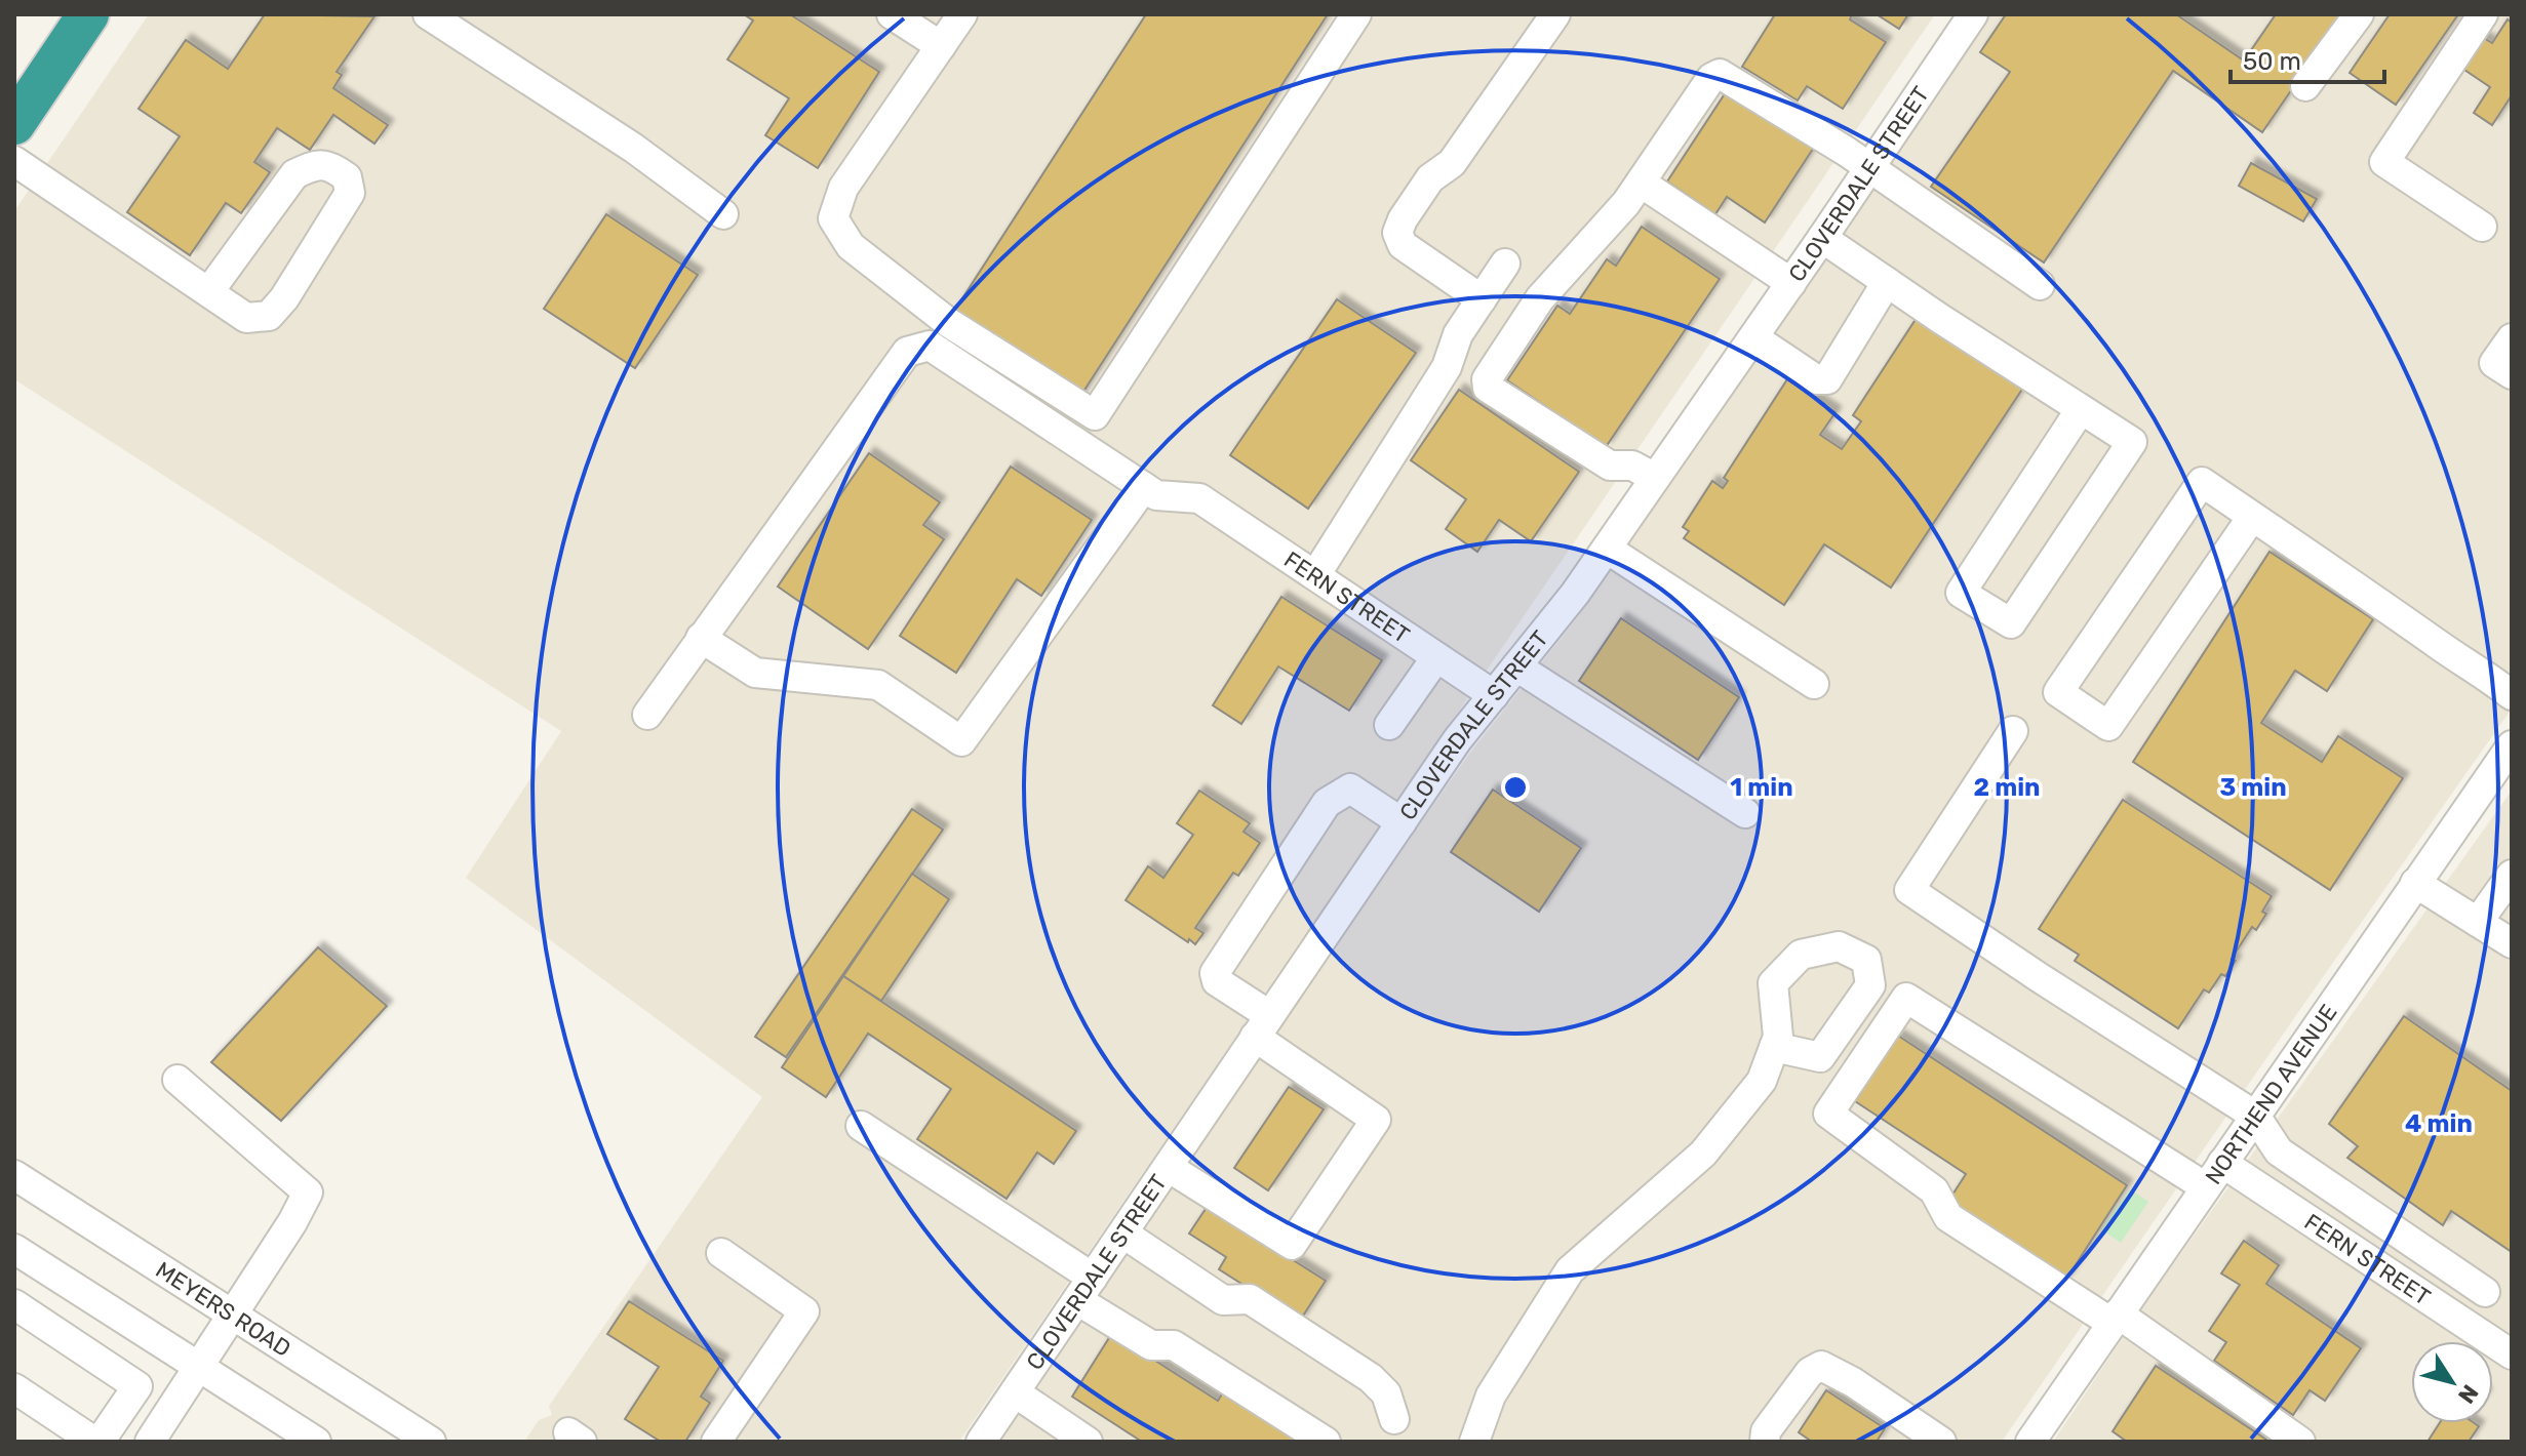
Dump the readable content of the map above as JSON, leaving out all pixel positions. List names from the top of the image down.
{
  "streets": {
    "street": [
      "CLOVERDALE STREET",
      "FERN STREET",
      "NORTHEND AVENUE",
      "MEYERS ROAD"
    ]
  },
  "crossings": [
    ["CLOVERDALE STREET", "FERN STREET"],
    ["FERN STREET", "NORTHEND AVENUE"]
  ],
  "scale_bar": "50 m",
  "north": "bottom right",
  "rings": [
    "1 min",
    "2 min",
    "3 min",
    "4 min"
  ]
}
